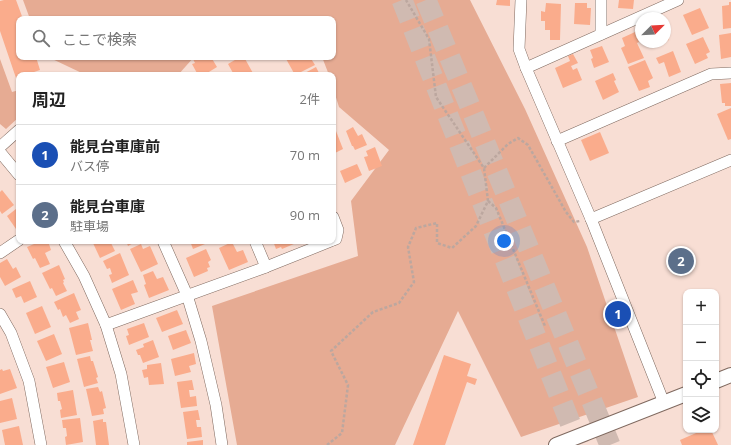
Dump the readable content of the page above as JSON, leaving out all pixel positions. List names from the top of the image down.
{
  "north": "top right",
  "page": {
    "search": "ここで検索",
    "heading": ["周辺", "2件"],
    "list": [
      {
        "mark": "1",
        "name": "能見台車庫前",
        "note": "バス停",
        "value": "70 m"
      },
      {
        "mark": "2",
        "name": "能見台車庫",
        "note": "駐車場",
        "value": "90 m"
      }
    ],
    "pins": ["2", "1"],
    "map_buttons": ["+", "−"]
  }
}
